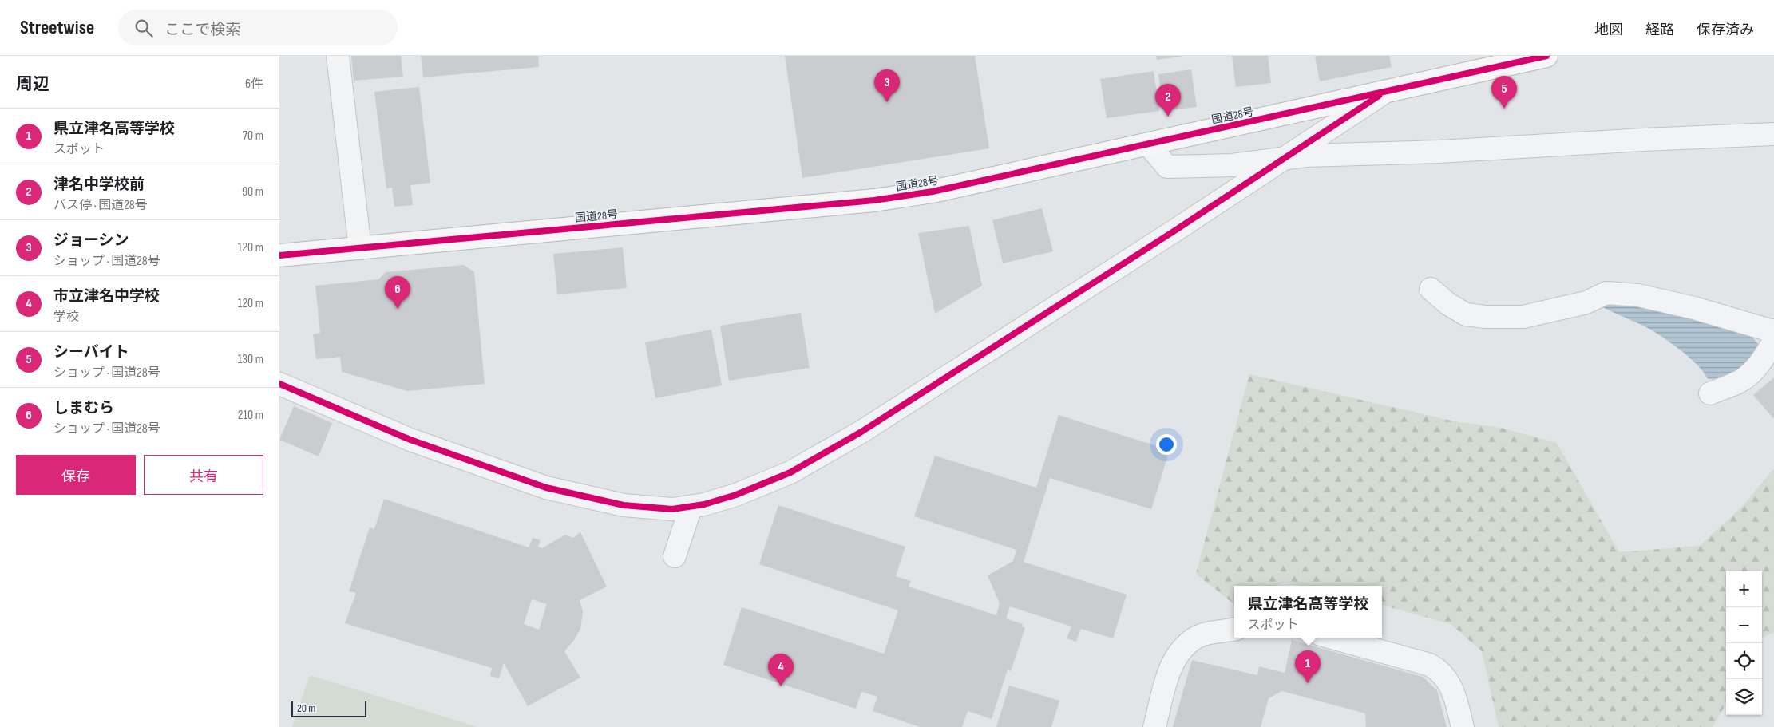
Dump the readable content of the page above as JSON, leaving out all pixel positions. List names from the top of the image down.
{
  "streets": {
    "highway": ["国道28号"]
  },
  "scale_bar": "20 m",
  "page": {
    "header": "Streetwise",
    "search": "ここで検索",
    "nav": ["地図", "経路", "保存済み"],
    "heading": ["周辺", "6件"],
    "pins": [
      "3",
      "5",
      "2",
      "6",
      "1",
      "4"
    ],
    "list": [
      {
        "mark": "1",
        "name": "県立津名高等学校",
        "note": "スポット",
        "value": "70 m"
      },
      {
        "mark": "2",
        "name": "津名中学校前",
        "note": "バス停 · 国道28号",
        "value": "90 m"
      },
      {
        "mark": "3",
        "name": "ジョーシン",
        "note": "ショップ · 国道28号",
        "value": "120 m"
      },
      {
        "mark": "4",
        "name": "市立津名中学校",
        "note": "学校",
        "value": "120 m"
      },
      {
        "mark": "5",
        "name": "シーバイト",
        "note": "ショップ · 国道28号",
        "value": "130 m"
      },
      {
        "mark": "6",
        "name": "しまむら",
        "note": "ショップ · 国道28号",
        "value": "210 m"
      }
    ],
    "buttons": ["保存", "共有"],
    "map_buttons": ["+", "−"],
    "popup": ["県立津名高等学校", "スポット"],
    "scale": "20 m"
  }
}
